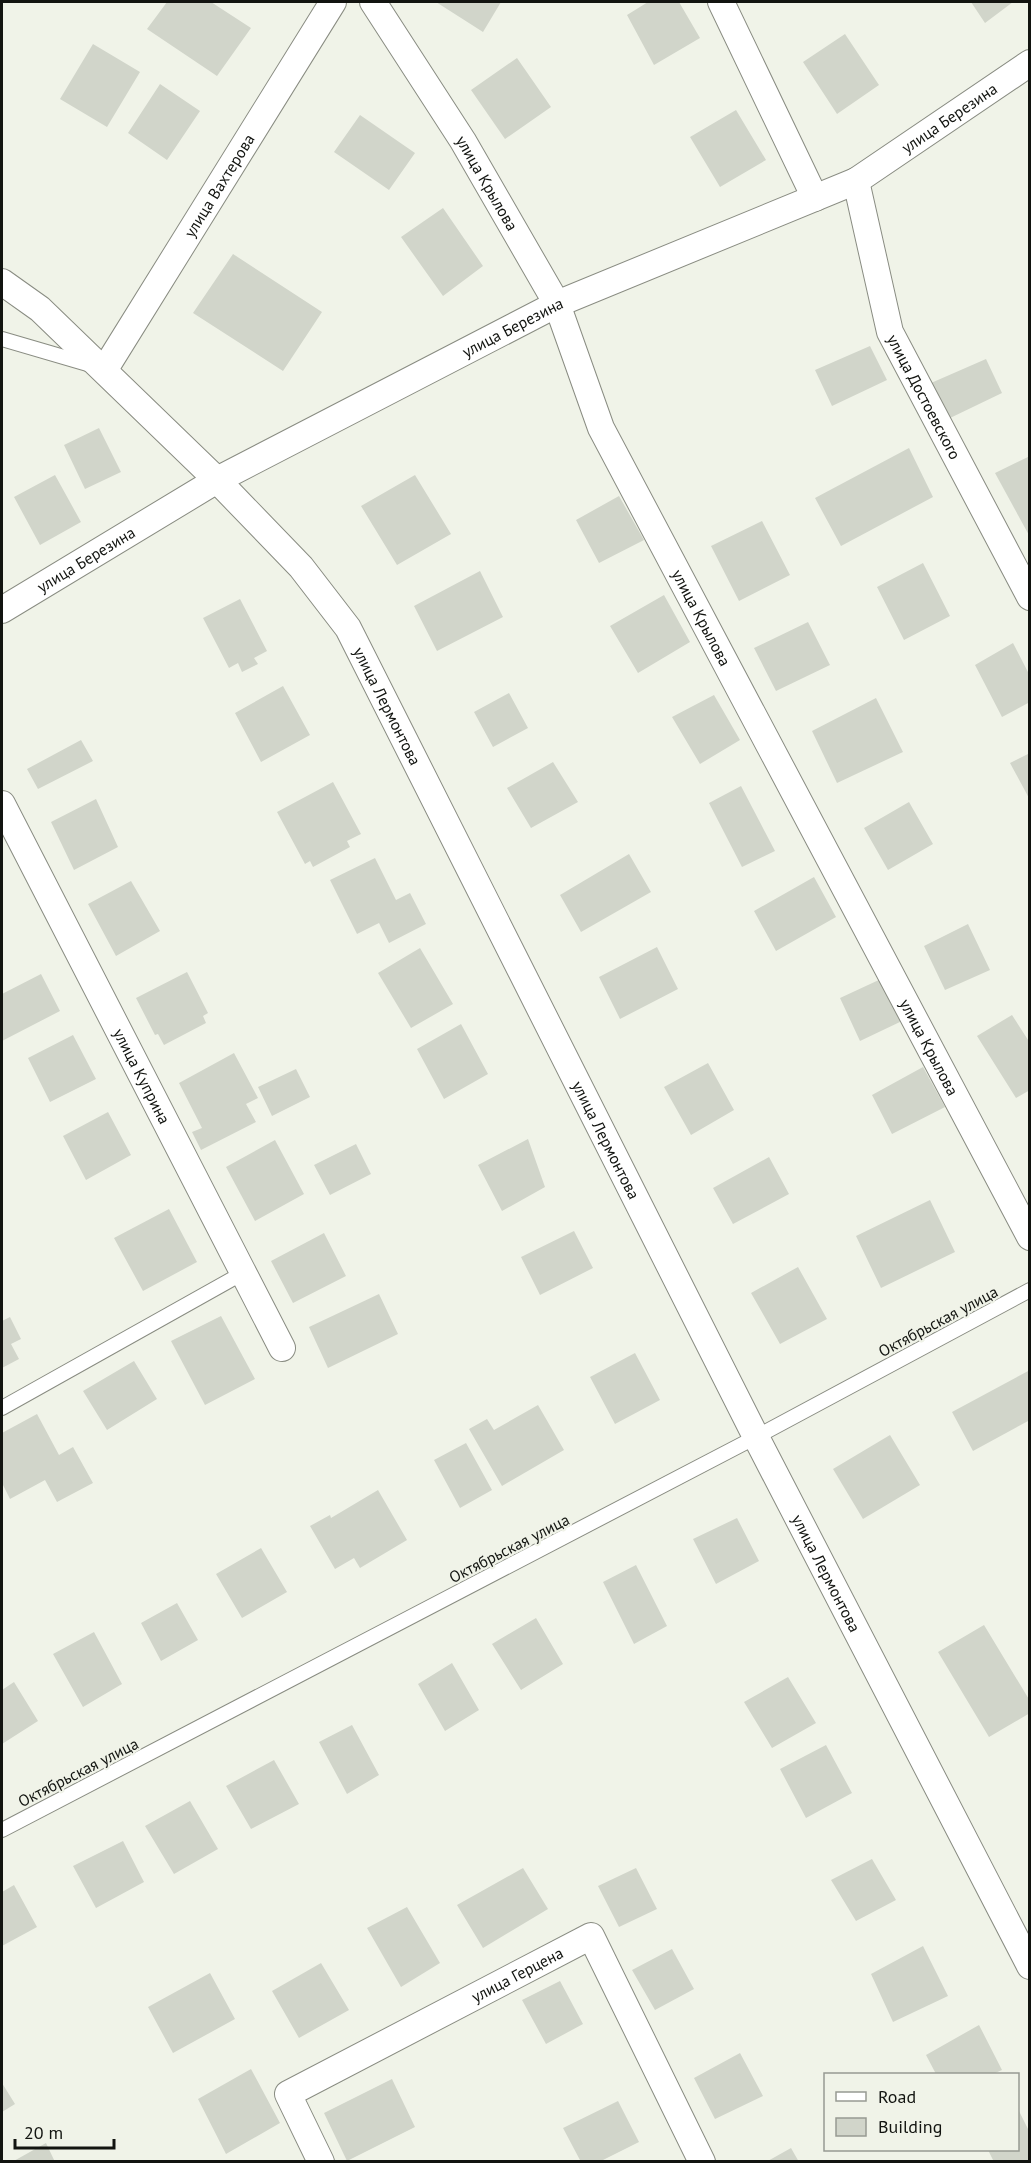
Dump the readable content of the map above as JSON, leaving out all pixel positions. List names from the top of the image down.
{
  "streets": {
    "street": [
      "улица Березина",
      "улица Крылова",
      "улица Вахтерова",
      "улица Достоевского",
      "улица Лермонтова",
      "улица Куприна",
      "улица Герцена"
    ],
    "lane": ["Октябрьская улица"]
  },
  "crossings": [
    ["улица Березина", "улица Крылова"],
    ["улица Березина", "улица Достоевского"],
    ["улица Березина", "улица Лермонтова"],
    ["улица Вахтерова", "улица Лермонтова"],
    ["улица Лермонтова", "Октябрьская улица"]
  ],
  "legend": ["Road", "Building"],
  "scale_bar": "20 m"
}
